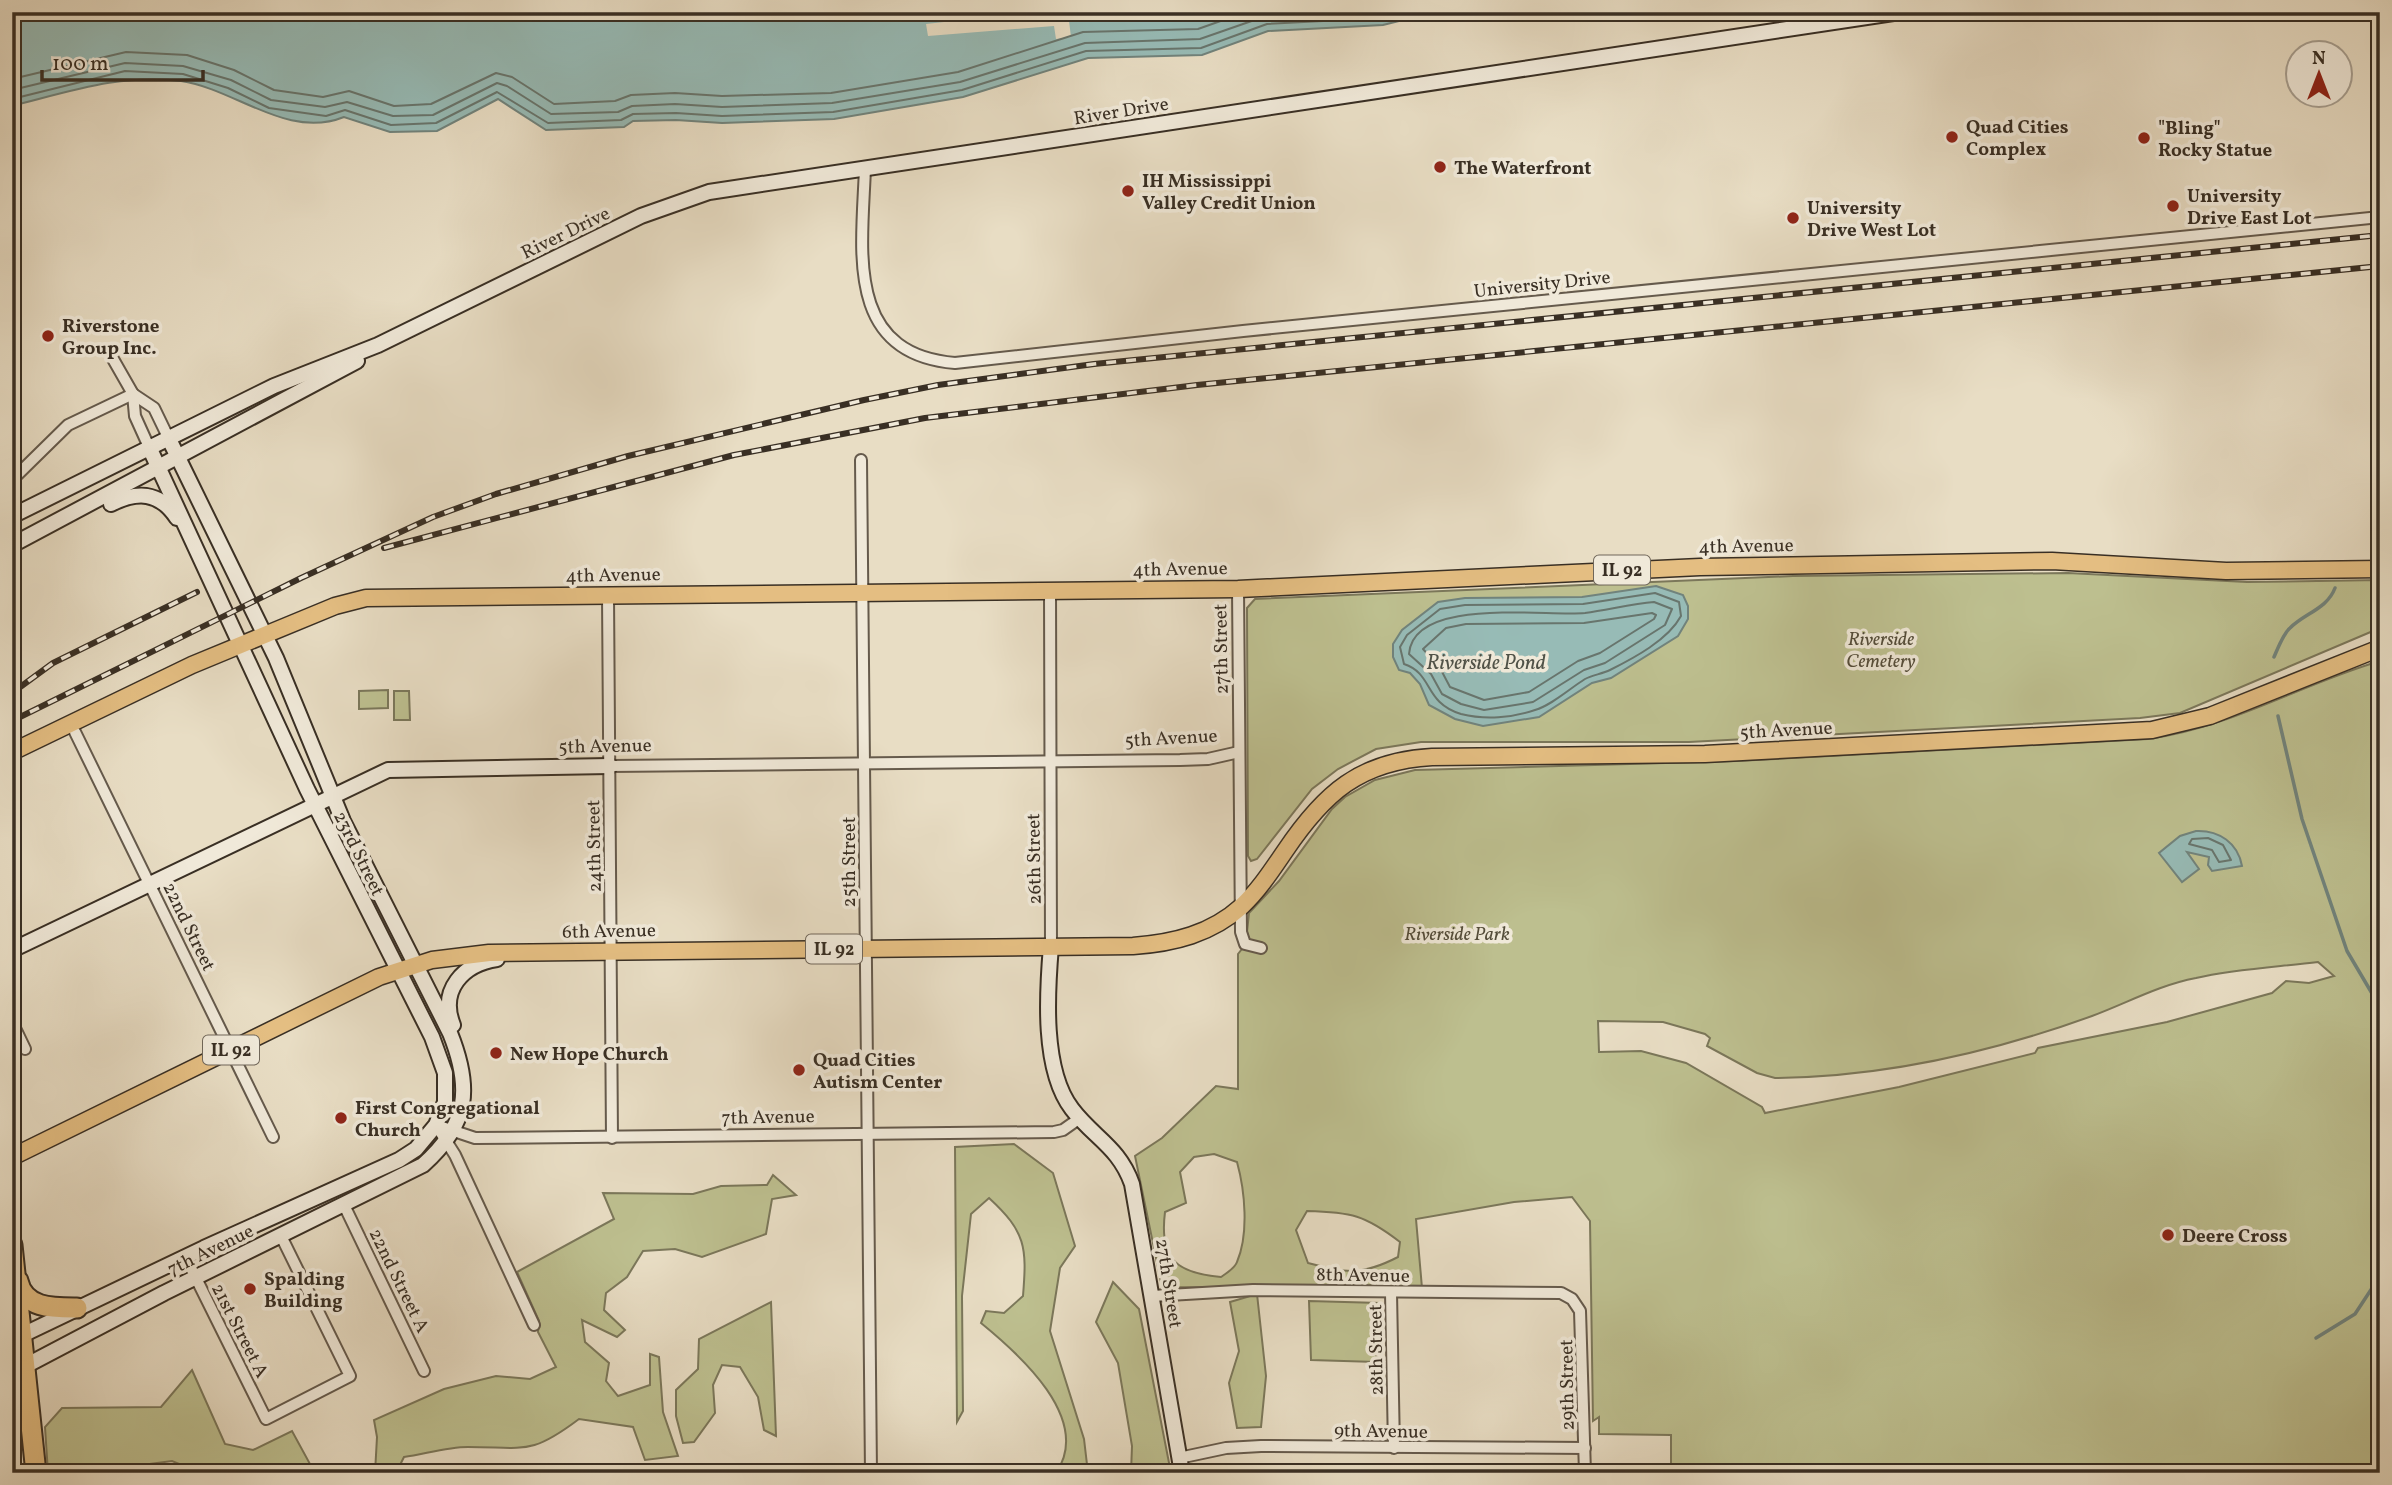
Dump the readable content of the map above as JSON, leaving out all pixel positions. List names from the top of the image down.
{
  "streets": {
    "main road": [
      "River Drive",
      "4th Avenue",
      "IL 92",
      "27th Street",
      "5th Avenue",
      "23rd Street",
      "26th Street",
      "6th Avenue",
      "7th Avenue"
    ],
    "street": [
      "University Drive",
      "24th Street",
      "25th Street",
      "22nd Street",
      "8th Avenue",
      "22nd Street A",
      "21st Street A",
      "28th Street",
      "29th Street",
      "9th Avenue"
    ]
  },
  "crossings": [
    ["River Drive", "University Drive"],
    ["River Drive", "23rd Street"],
    ["4th Avenue", "27th Street"],
    ["4th Avenue", "24th Street"],
    ["4th Avenue", "23rd Street"],
    ["4th Avenue", "26th Street"],
    ["4th Avenue", "25th Street"],
    ["27th Street", "5th Avenue"],
    ["27th Street", "26th Street"],
    ["27th Street", "6th Avenue"],
    ["27th Street", "7th Avenue"],
    ["27th Street", "8th Avenue"],
    ["27th Street", "9th Avenue"],
    ["5th Avenue", "24th Street"],
    ["5th Avenue", "23rd Street"],
    ["5th Avenue", "26th Street"],
    ["5th Avenue", "25th Street"],
    ["5th Avenue", "22nd Street"],
    ["5th Avenue", "6th Avenue"],
    ["24th Street", "6th Avenue"],
    ["24th Street", "7th Avenue"],
    ["23rd Street", "6th Avenue"],
    ["23rd Street", "7th Avenue"],
    ["26th Street", "6th Avenue"],
    ["26th Street", "7th Avenue"],
    ["25th Street", "6th Avenue"],
    ["25th Street", "7th Avenue"],
    ["22nd Street", "6th Avenue"],
    ["7th Avenue", "22nd Street A"],
    ["7th Avenue", "21st Street A"],
    ["8th Avenue", "28th Street"],
    ["8th Avenue", "29th Street"],
    ["28th Street", "9th Avenue"],
    ["29th Street", "9th Avenue"]
  ],
  "water": ["Riverside Pond"],
  "parks": ["Riverside Cemetery", "Riverside Park"],
  "places": [
    "Quad Cities Complex",
    "\"Bling\" Rocky Statue",
    "The Waterfront",
    "IH Mississippi Valley Credit Union",
    "University Drive East Lot",
    "University Drive West Lot",
    "Riverstone Group Inc.",
    "New Hope Church",
    "Quad Cities Autism Center",
    "First Congregational Church",
    "Deere Cross",
    "Spalding Building"
  ],
  "scale_bar": "100 m",
  "north": "top"
}
